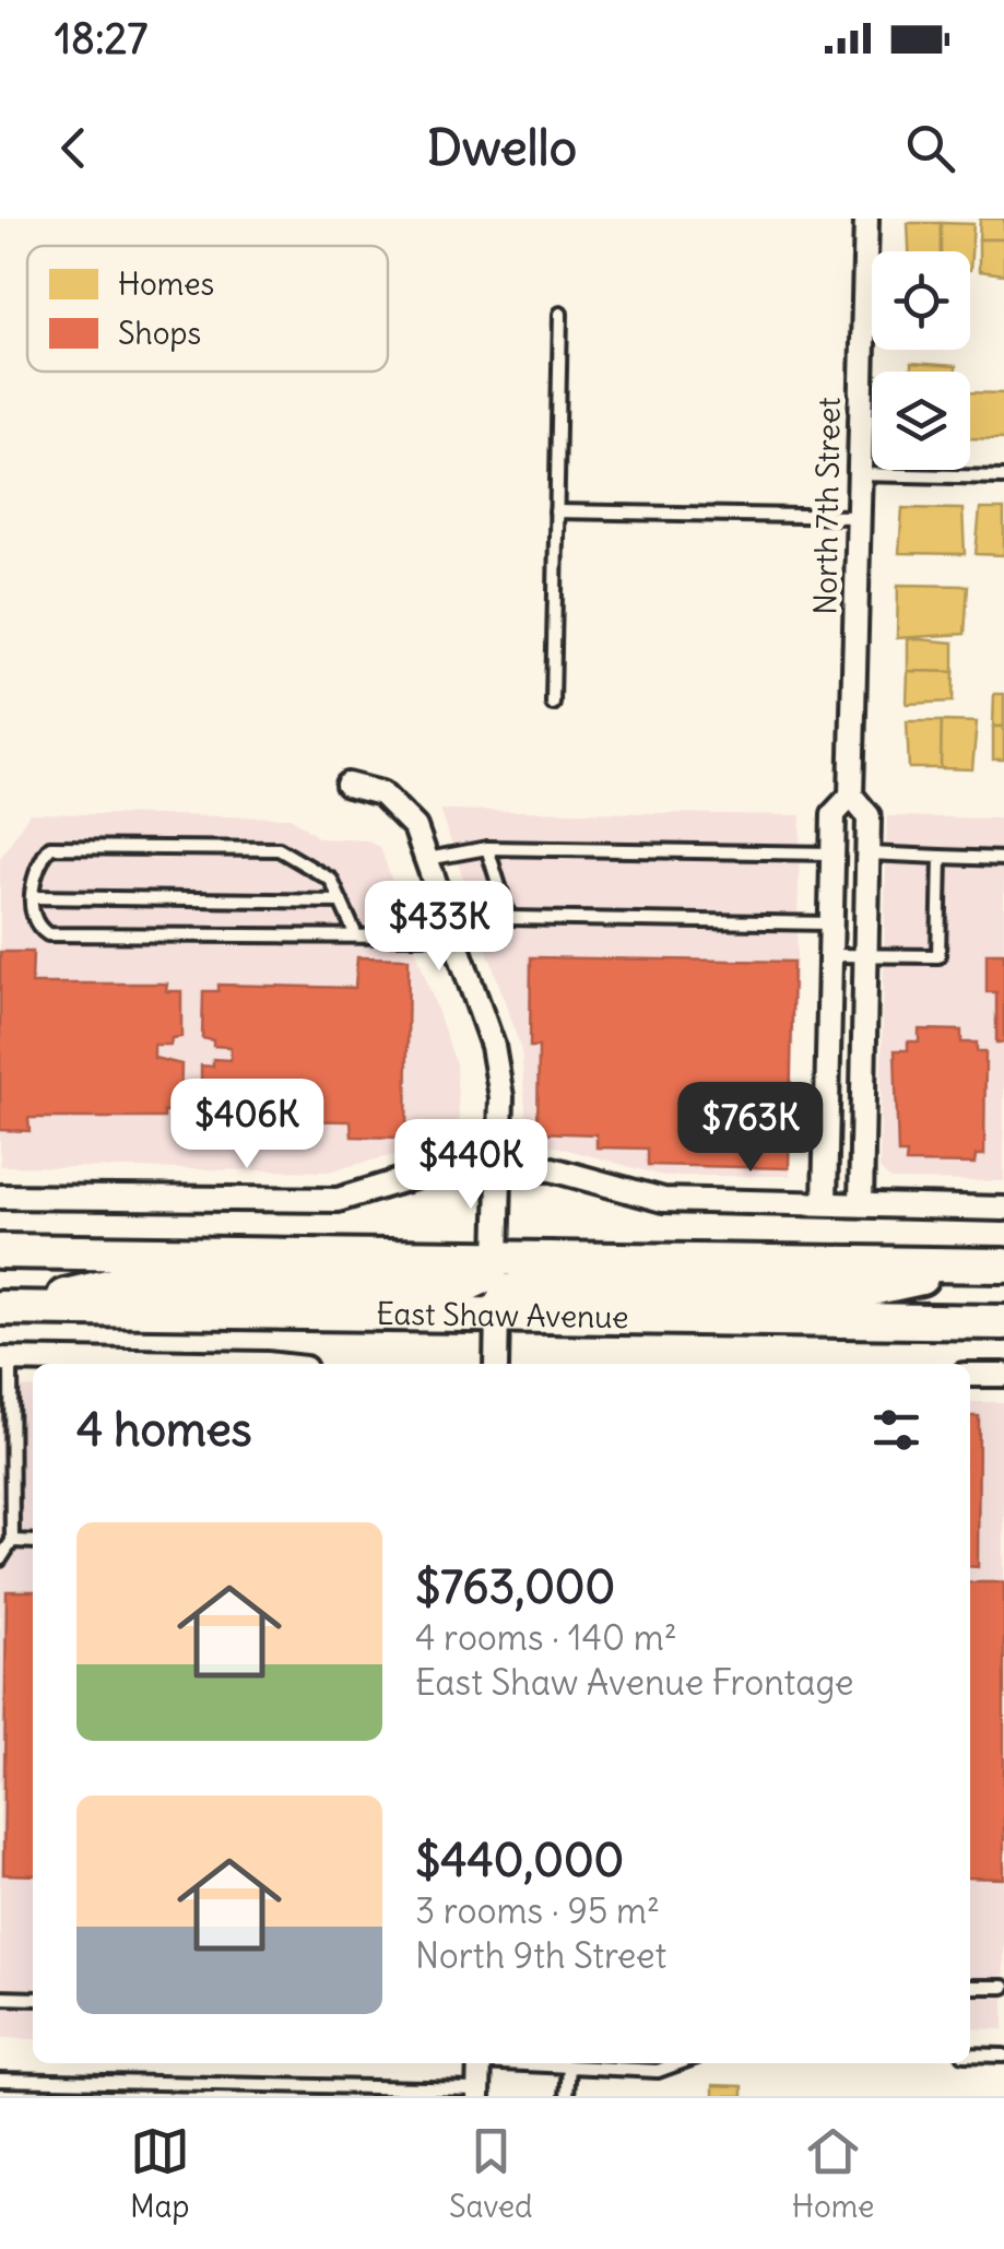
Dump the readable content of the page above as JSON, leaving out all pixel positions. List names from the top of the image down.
{
  "streets": {
    "main road": ["East Shaw Avenue"],
    "street": ["North 7th Street"]
  },
  "legend": ["Homes", "Shops"],
  "page": {
    "status": "18:27",
    "header": "Dwello",
    "price": [
      "$433K",
      "$406K",
      "$763K",
      "$440K"
    ],
    "heading": "4 homes",
    "list": [
      {
        "name": "$763,000",
        "note": "4 rooms · 140 m² · East Shaw Avenue Frontage"
      },
      {
        "name": "$440,000",
        "note": "3 rooms · 95 m² · North 9th Street"
      }
    ],
    "tabs": ["Map", "Saved", "Home"]
  }
}
